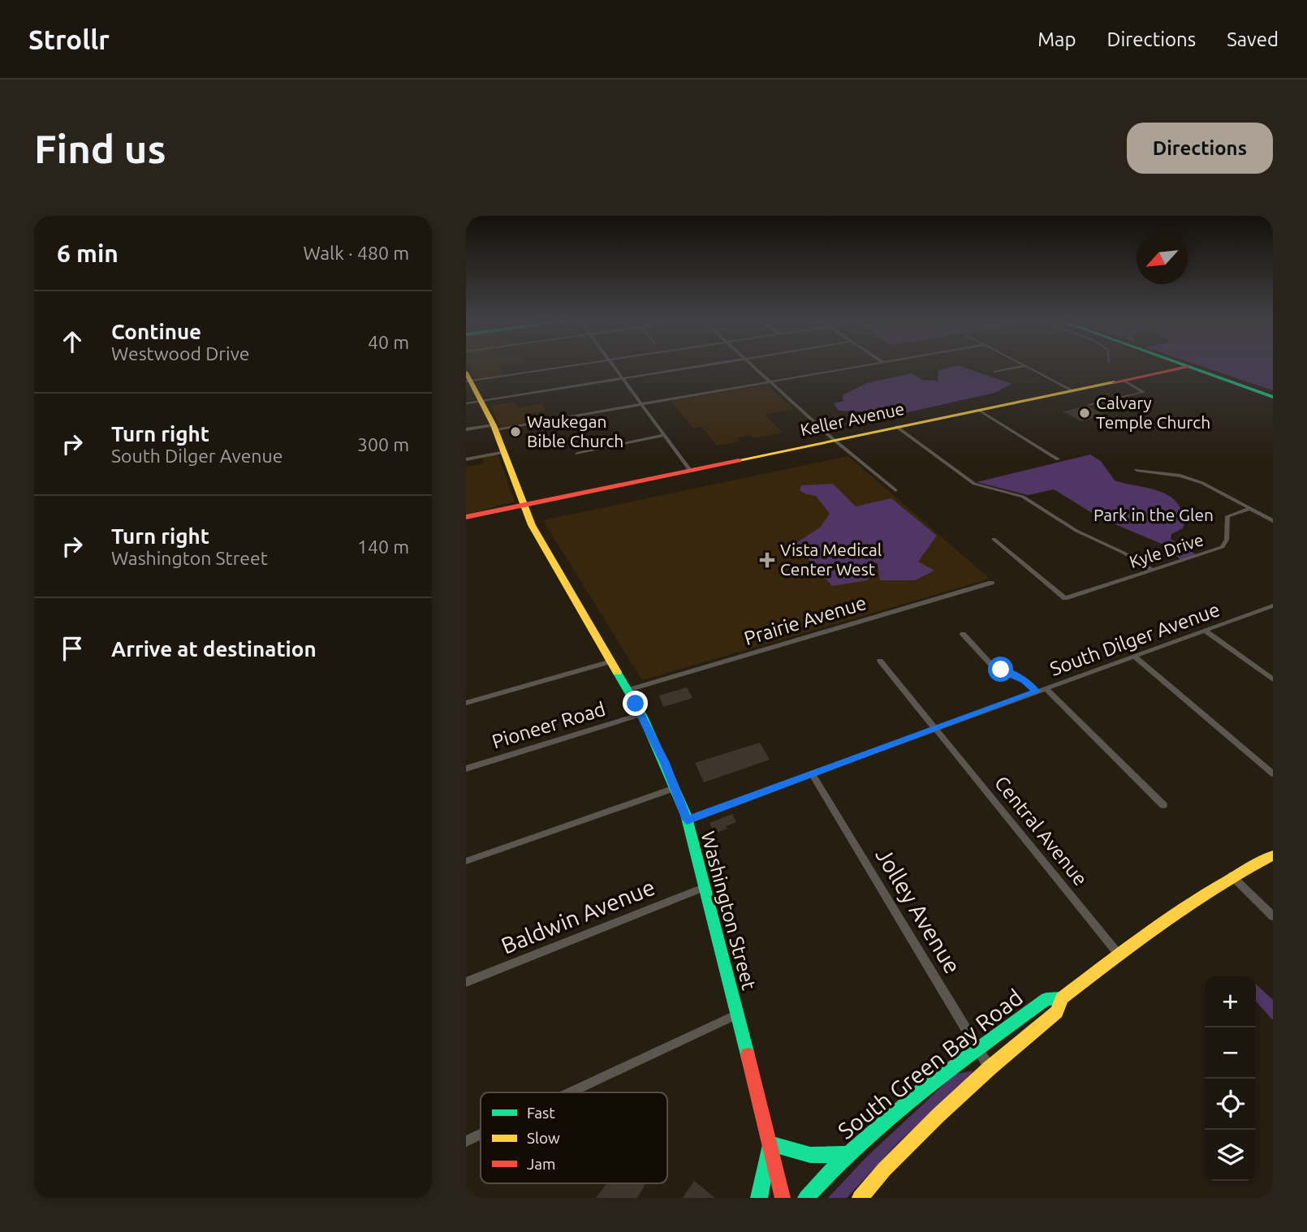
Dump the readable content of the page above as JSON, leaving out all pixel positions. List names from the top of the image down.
{
  "streets": {
    "main road": ["Keller Avenue", "Washington Street", "South Green Bay Road"],
    "street": [
      "Kyle Drive",
      "Prairie Avenue",
      "South Dilger Avenue",
      "Pioneer Road",
      "Central Avenue",
      "Jolley Avenue",
      "Baldwin Avenue"
    ]
  },
  "crossings": [
    ["Keller Avenue", "Washington Street"],
    ["Prairie Avenue", "Washington Street"],
    ["South Dilger Avenue", "Central Avenue"],
    ["South Dilger Avenue", "Washington Street"],
    ["South Dilger Avenue", "Jolley Avenue"],
    ["Pioneer Road", "Washington Street"],
    ["Central Avenue", "South Green Bay Road"],
    ["Washington Street", "Baldwin Avenue"],
    ["Jolley Avenue", "South Green Bay Road"]
  ],
  "parks": ["Park in the Glen"],
  "places": {
    "other": ["Calvary Temple Church", "Waukegan Bible Church"],
    "health": ["Vista Medical Center West"]
  },
  "legend": ["Fast", "Slow", "Jam"],
  "north": "bottom left",
  "page": {
    "header": "Strollr",
    "nav": ["Map", "Directions", "Saved"],
    "buttons": "Directions",
    "title": "Find us",
    "heading": ["6 min", "Walk · 480 m"],
    "list": [
      ["Continue", "Westwood Drive", "40 m"],
      ["Turn right", "South Dilger Avenue", "300 m"],
      ["Turn right", "Washington Street", "140 m"],
      "Arrive at destination"
    ],
    "map_buttons": ["+", "−"]
  }
}
